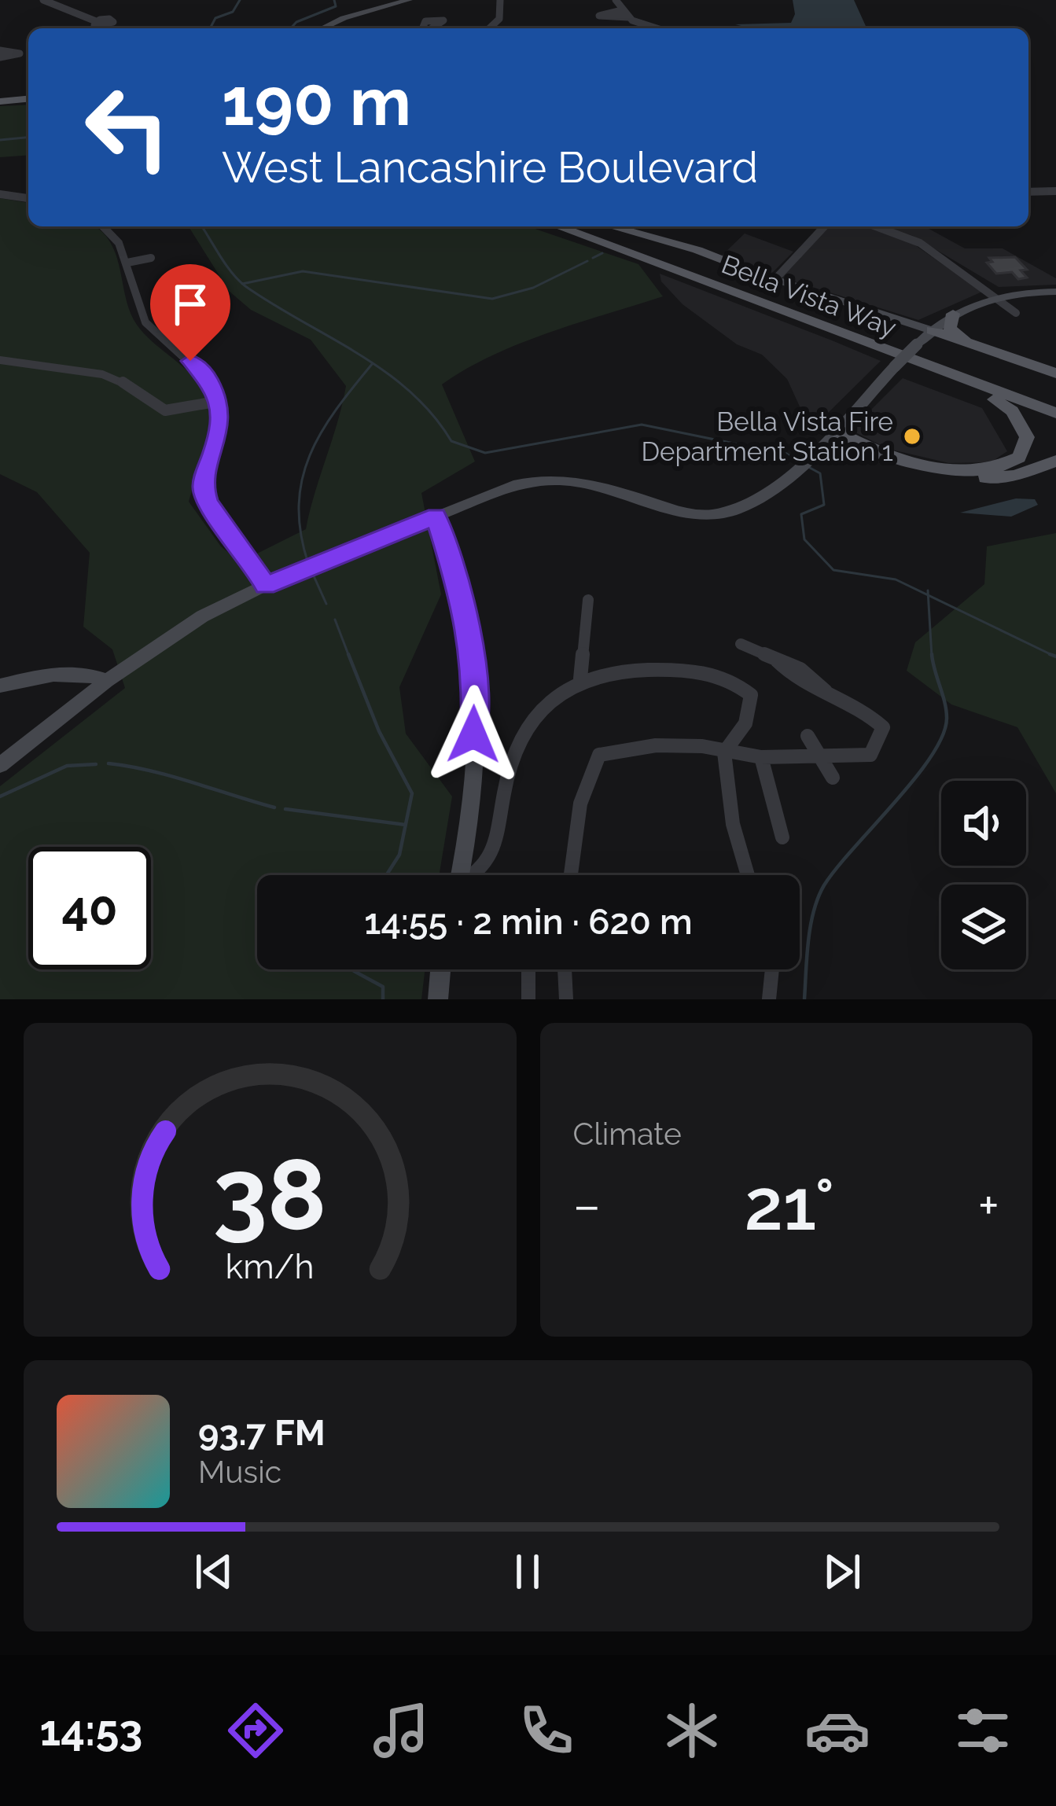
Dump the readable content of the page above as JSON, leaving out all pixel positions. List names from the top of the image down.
{
  "streets": {
    "main road": ["Bella Vista Way"]
  },
  "places": ["Bella Vista Fire Department Station 1"],
  "page": {
    "turn": ["190 m", "West Lancashire Boulevard"],
    "limit": "40",
    "trip": "14:55 · 2 min · 620 m",
    "tile": "Climate",
    "heat": ["−", "21°", "+"],
    "song": ["93.7 FM", "Music"],
    "tabs": "14:53",
    "gauge": ["38", "km/h"]
  }
}
